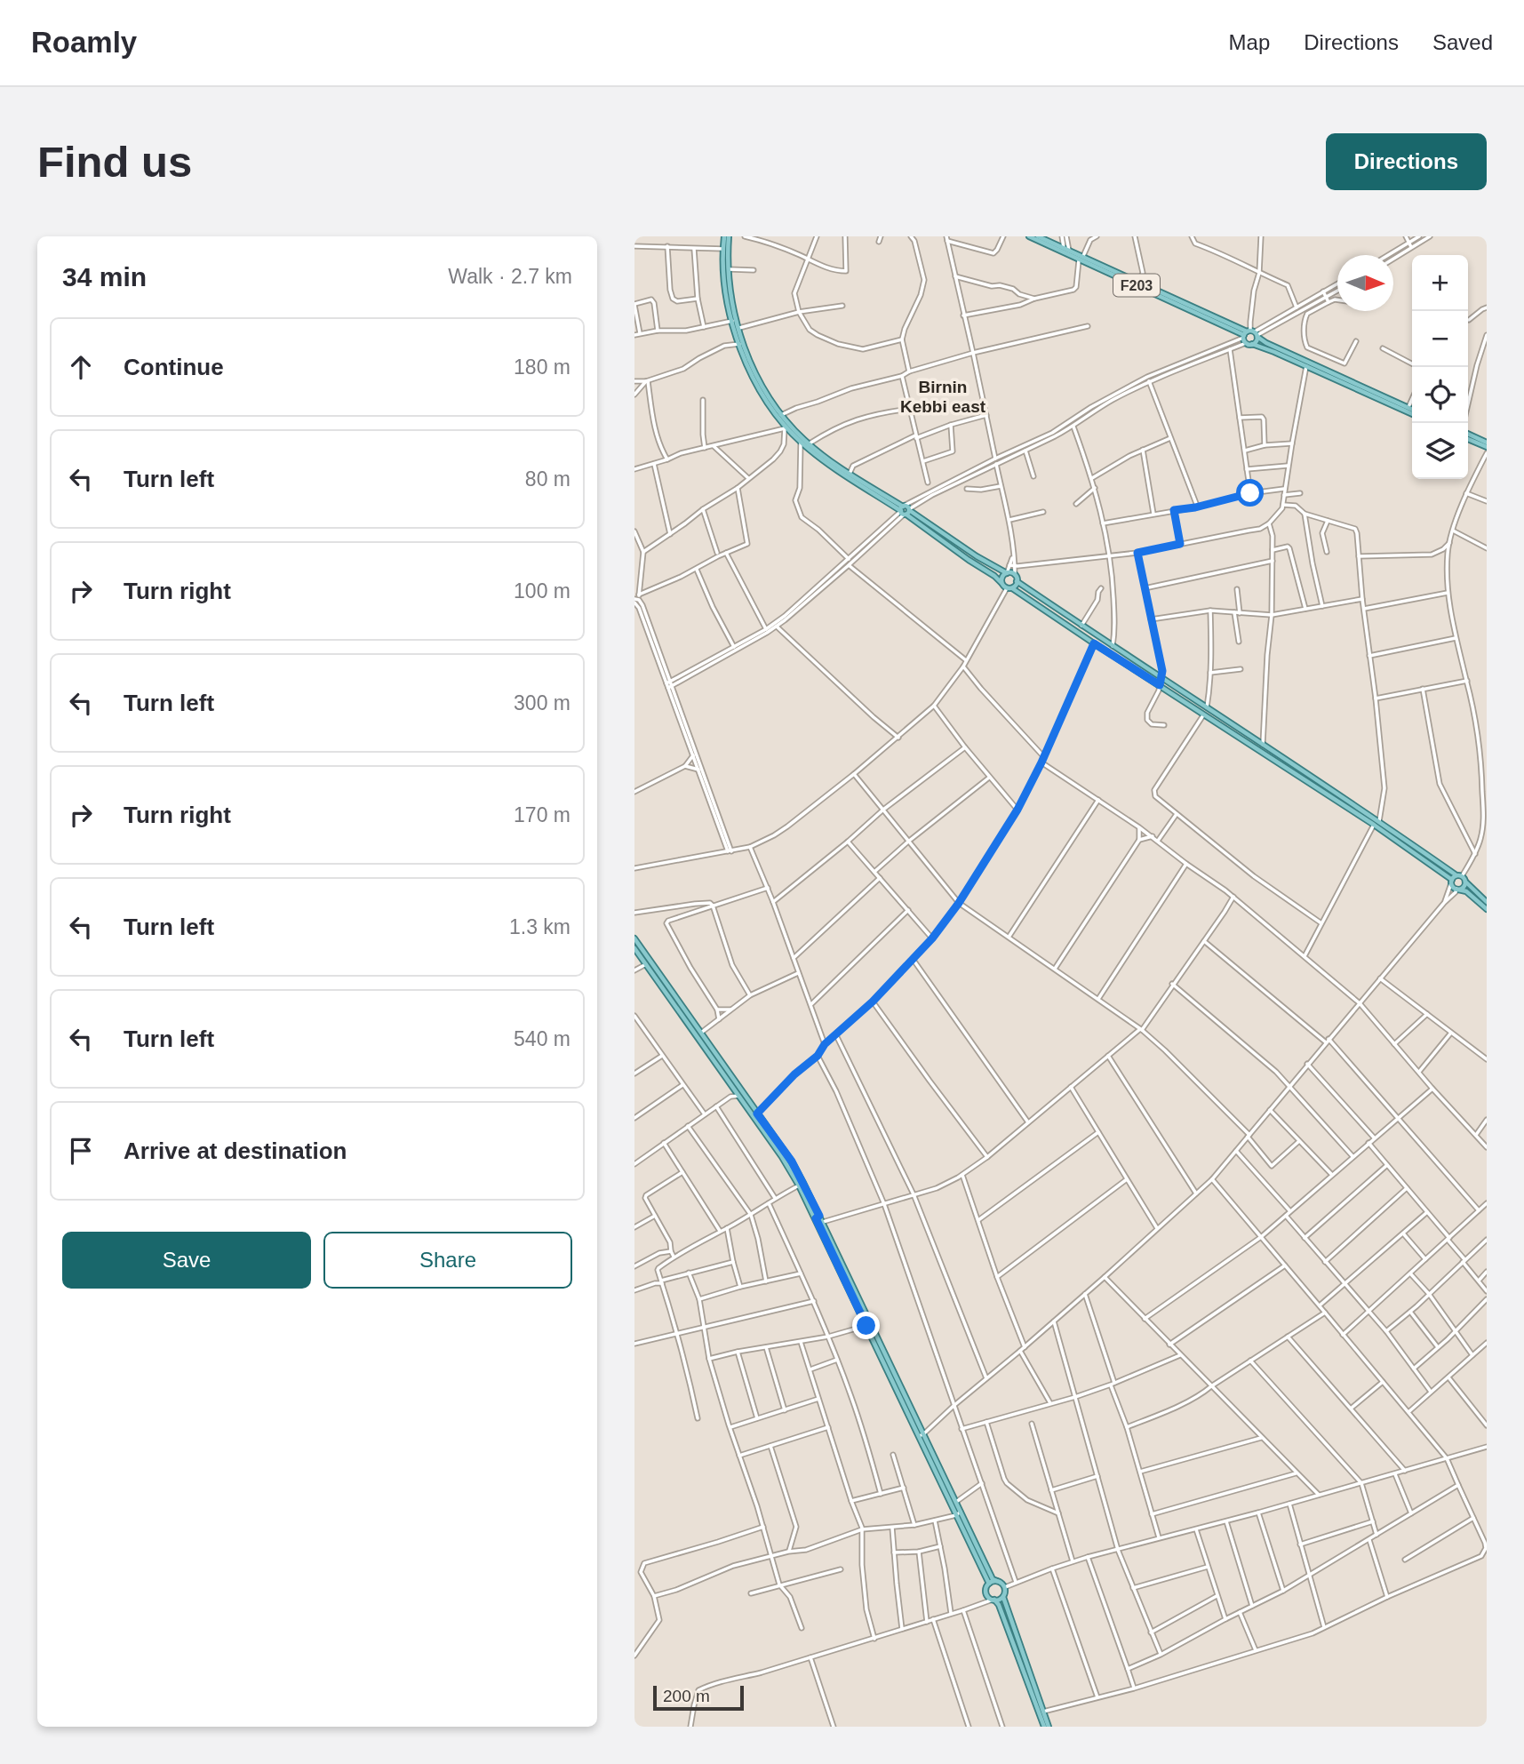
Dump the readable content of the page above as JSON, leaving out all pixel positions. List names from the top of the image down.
{
  "streets": {
    "main road": ["F203"]
  },
  "districts": ["Birnin Kebbi east"],
  "scale_bar": "200 m",
  "north": "right",
  "page": {
    "header": "Roamly",
    "nav": ["Map", "Directions", "Saved"],
    "buttons": [
      "Directions",
      ["Save", "Share"]
    ],
    "title": "Find us",
    "heading": ["34 min", "Walk · 2.7 km"],
    "map_buttons": ["+", "−"],
    "list": [
      ["Continue", "180 m"],
      ["Turn left", "80 m"],
      ["Turn right", "100 m"],
      ["Turn left", "300 m"],
      ["Turn right", "170 m"],
      ["Turn left", "1.3 km"],
      ["Turn left", "540 m"],
      "Arrive at destination"
    ],
    "scale": "200 m"
  }
}
